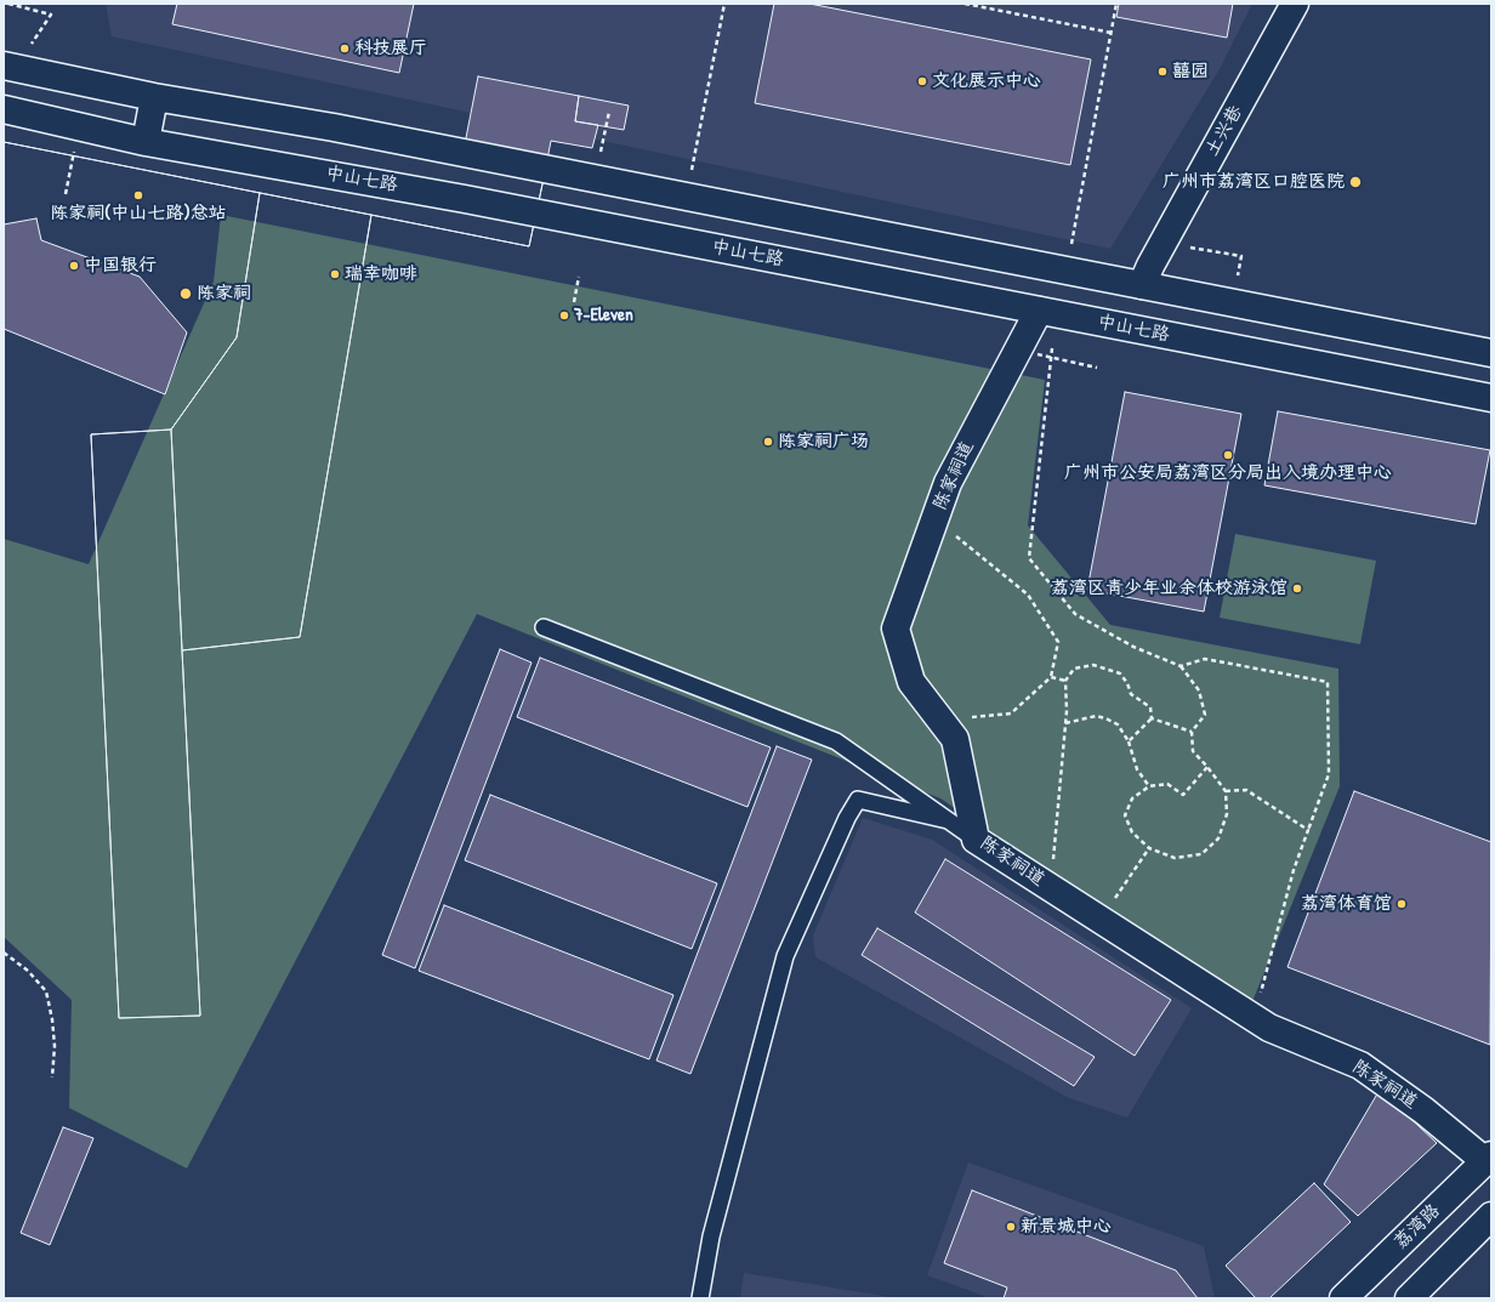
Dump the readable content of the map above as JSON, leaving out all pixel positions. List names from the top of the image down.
{
  "streets": {
    "main road": [
      "土兴巷",
      "中山七路",
      "陈家祠道",
      "荔湾路"
    ]
  },
  "crossings": [
    ["中山七路", "陈家祠道"],
    ["陈家祠道", "荔湾路"]
  ],
  "places": [
    "科技展厅",
    "囍园",
    "文化展示中心",
    "广州市荔湾区口腔医院",
    "陈家祠(中山七路)总站",
    "中国银行",
    "瑞幸咖啡",
    "陈家祠",
    "7-Eleven",
    "陈家祠广场",
    "广州市公安局荔湾区分局出入境办理中心",
    "荔湾区青少年业余体校游泳馆",
    "荔湾体育馆",
    "新景城中心"
  ]
}
